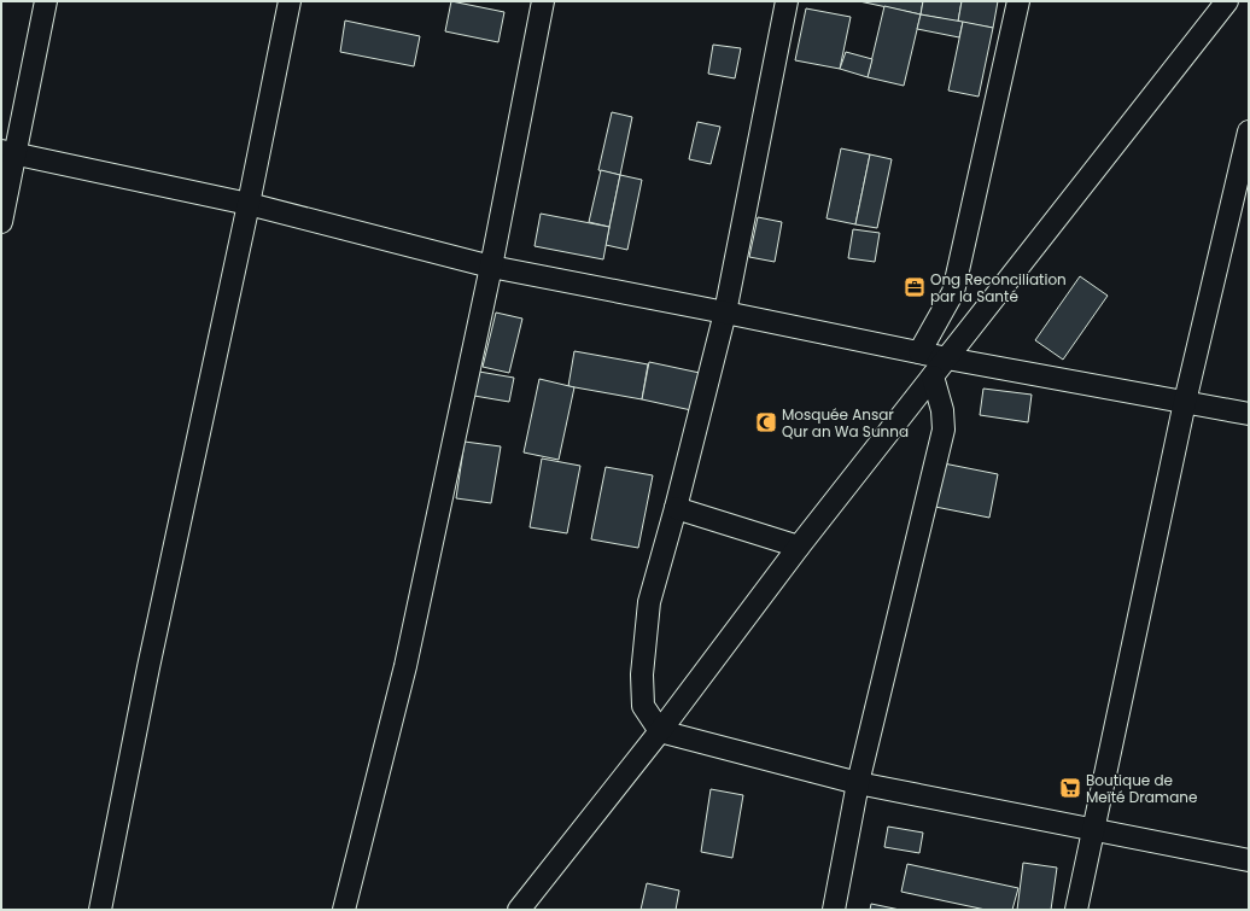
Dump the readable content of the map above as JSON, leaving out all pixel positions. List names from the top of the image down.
{
  "places": {
    "office": ["Ong Reconciliation par la Santé"],
    "mosque": ["Mosquée Ansar Qur an Wa Sunna"],
    "supermarket": ["Boutique de Meïté Dramane"]
  }
}
